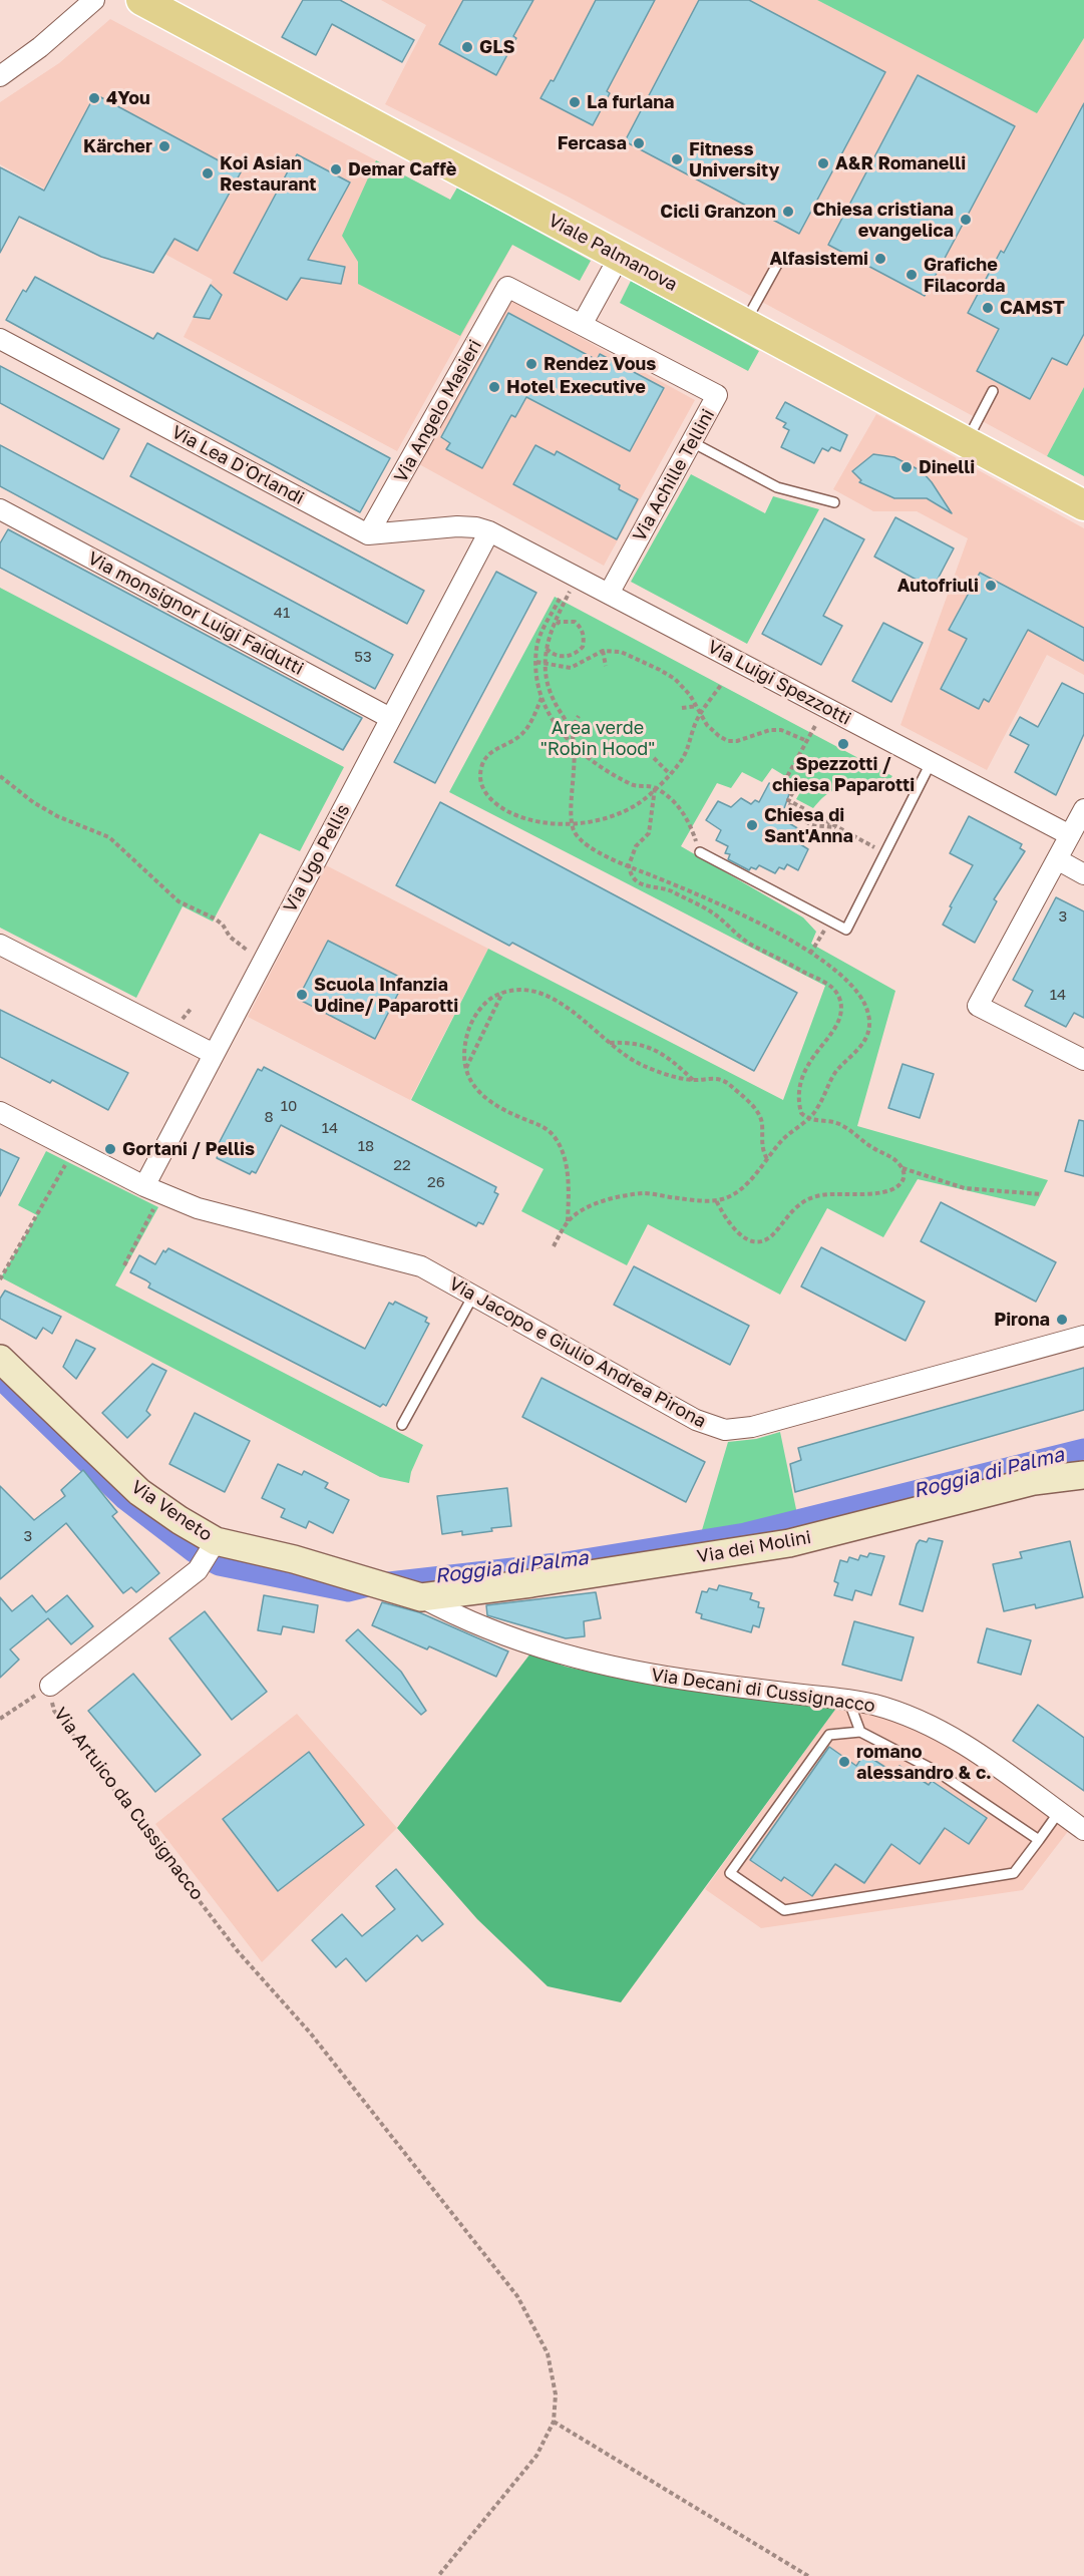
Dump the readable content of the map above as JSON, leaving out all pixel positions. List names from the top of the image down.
{
  "streets": {
    "main road": ["Viale Palmanova"],
    "street": [
      "Via Angelo Masieri",
      "Via Lea D'Orlandi",
      "Via Achille Tellini",
      "Via monsignor Luigi Faidutti",
      "Via Luigi Spezzotti",
      "Via Ugo Pellis",
      "Via Jacopo e Giulio Andrea Pirona",
      "Via Veneto",
      "Via dei Molini",
      "Via Decani di Cussignacco",
      "Via Artuico da Cussignacco"
    ]
  },
  "crossings": [
    ["Via Angelo Masieri", "Via Lea D'Orlandi"],
    ["Via Angelo Masieri", "Via Achille Tellini"],
    ["Via Achille Tellini", "Via Luigi Spezzotti"],
    ["Via monsignor Luigi Faidutti", "Via Ugo Pellis"],
    ["Via Luigi Spezzotti", "Via Ugo Pellis"],
    ["Via Ugo Pellis", "Via Jacopo e Giulio Andrea Pirona"],
    ["Via Veneto", "Via dei Molini"],
    ["Via Veneto", "Via Decani di Cussignacco"],
    ["Via Veneto", "Via Artuico da Cussignacco"],
    ["Via dei Molini", "Via Decani di Cussignacco"]
  ],
  "water": ["Roggia di Palma"],
  "parks": ["Area verde \"Robin Hood\""],
  "places": [
    "GLS",
    "4You",
    "La furlana",
    "Fercasa",
    "Kärcher",
    "Fitness University",
    "A&R Romanelli",
    "Demar Caffè",
    "Koi Asian Restaurant",
    "Cicli Granzon",
    "Chiesa cristiana evangelica",
    "Alfasistemi",
    "Grafiche Filacorda",
    "CAMST",
    "Rendez Vous",
    "Hotel Executive",
    "Dinelli",
    "Autofriuli",
    "Spezzotti / chiesa Paparotti",
    "Chiesa di Sant'Anna",
    "Scuola Infanzia Udine/ Paparotti",
    "Gortani / Pellis",
    "Pirona",
    "romano alessandro & c."
  ],
  "house_numbers": [
    "41",
    "53",
    "3",
    "14",
    "10",
    "8",
    "14",
    "18",
    "22",
    "26",
    "3"
  ]
}
